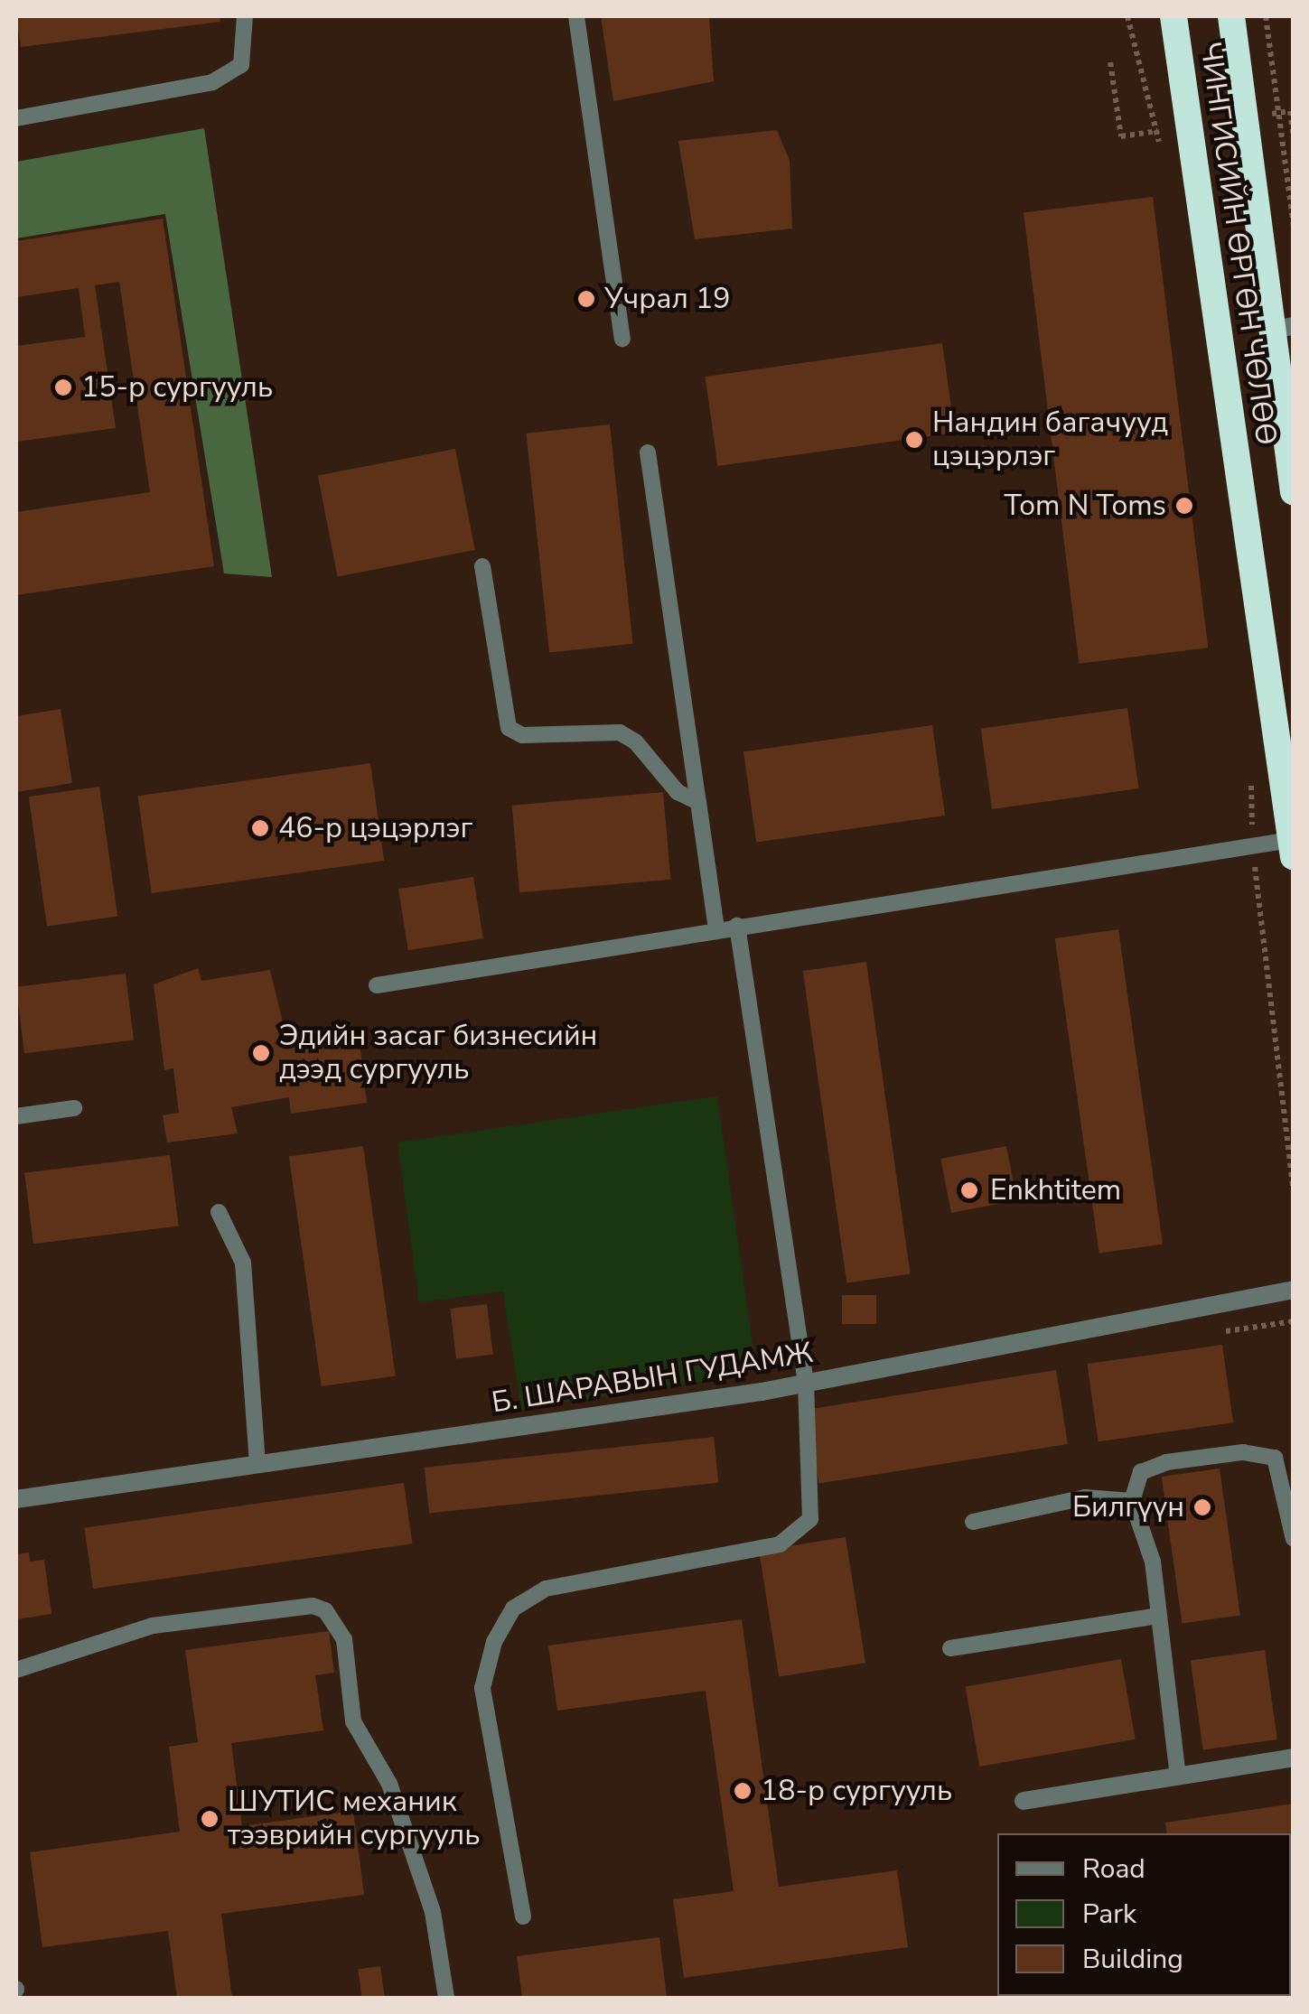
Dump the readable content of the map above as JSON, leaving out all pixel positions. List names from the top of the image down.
{
  "streets": {
    "highway": ["ЧИНГИСИЙН ӨРГӨН ЧӨЛӨӨ"],
    "street": ["Б. ШАРАВЫН ГУДАМЖ"]
  },
  "places": [
    "Учрал 19",
    "15-р сургууль",
    "Нандин багачууд цэцэрлэг",
    "Tom N Toms",
    "46-р цэцэрлэг",
    "Эдийн засаг бизнесийн дээд сургууль",
    "Enkhtitem",
    "Билгүүн",
    "18-р сургууль",
    "ШУТИС механик тээврийн сургууль"
  ],
  "legend": ["Road", "Park", "Building"]
}
